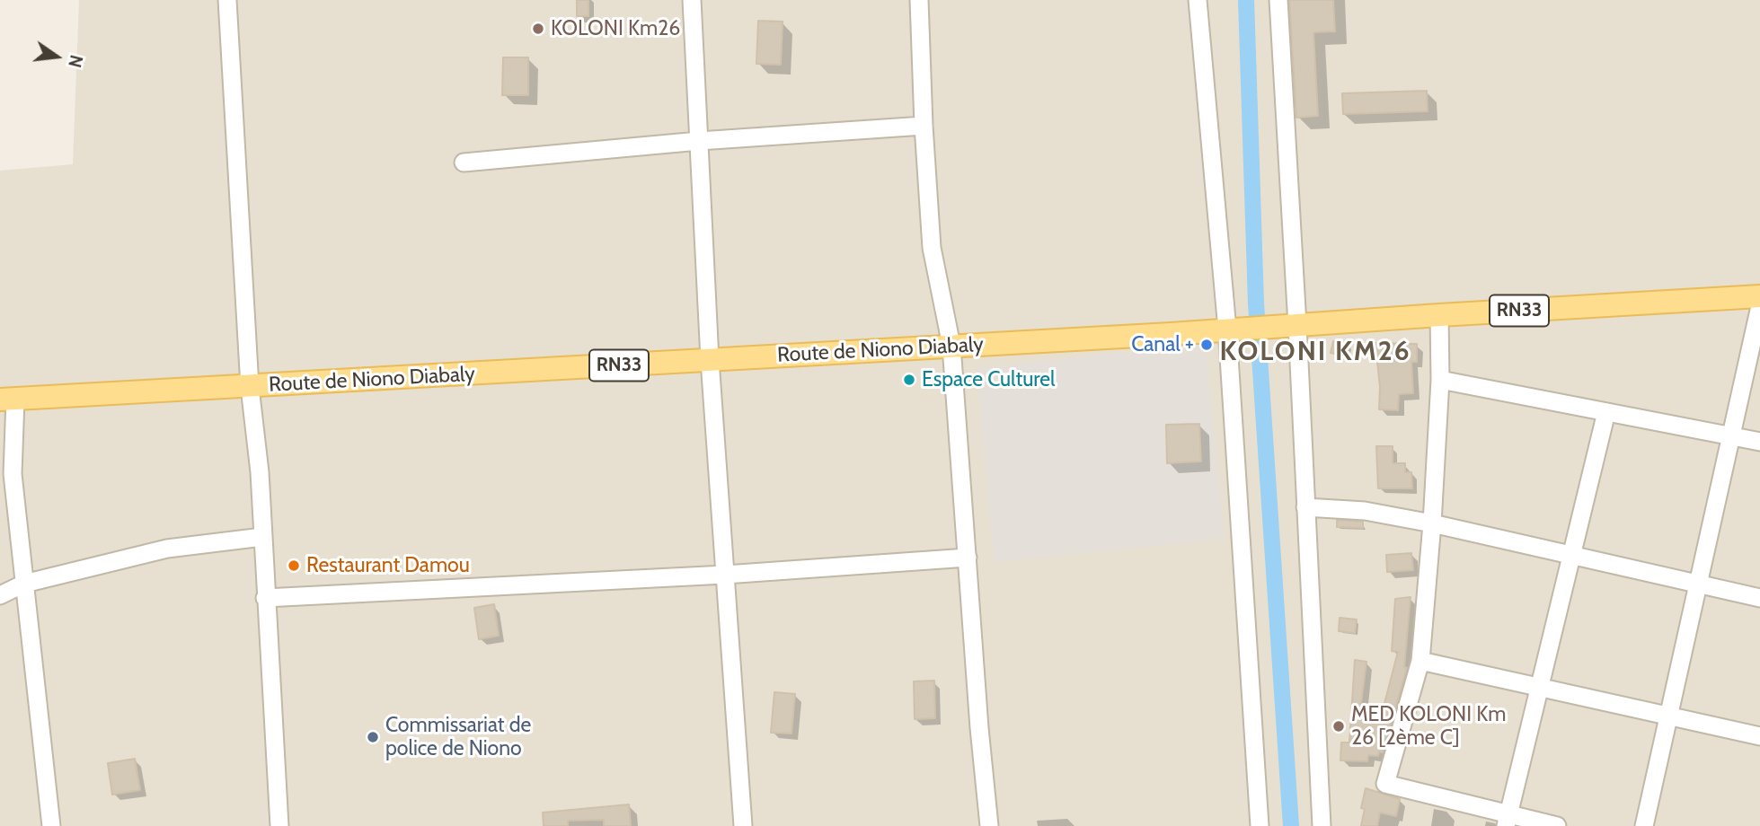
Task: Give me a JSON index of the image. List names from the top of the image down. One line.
{"streets":{"main road":["RN33","Route de Niono Diabaly"]},"districts":["KOLONI KM26"],"places":["KOLONI Km26","Canal +","Espace Culturel","Restaurant Damou","MED KOLONI Km 26 [2ème C]","Commissariat de police de Niono"],"north":"right"}
